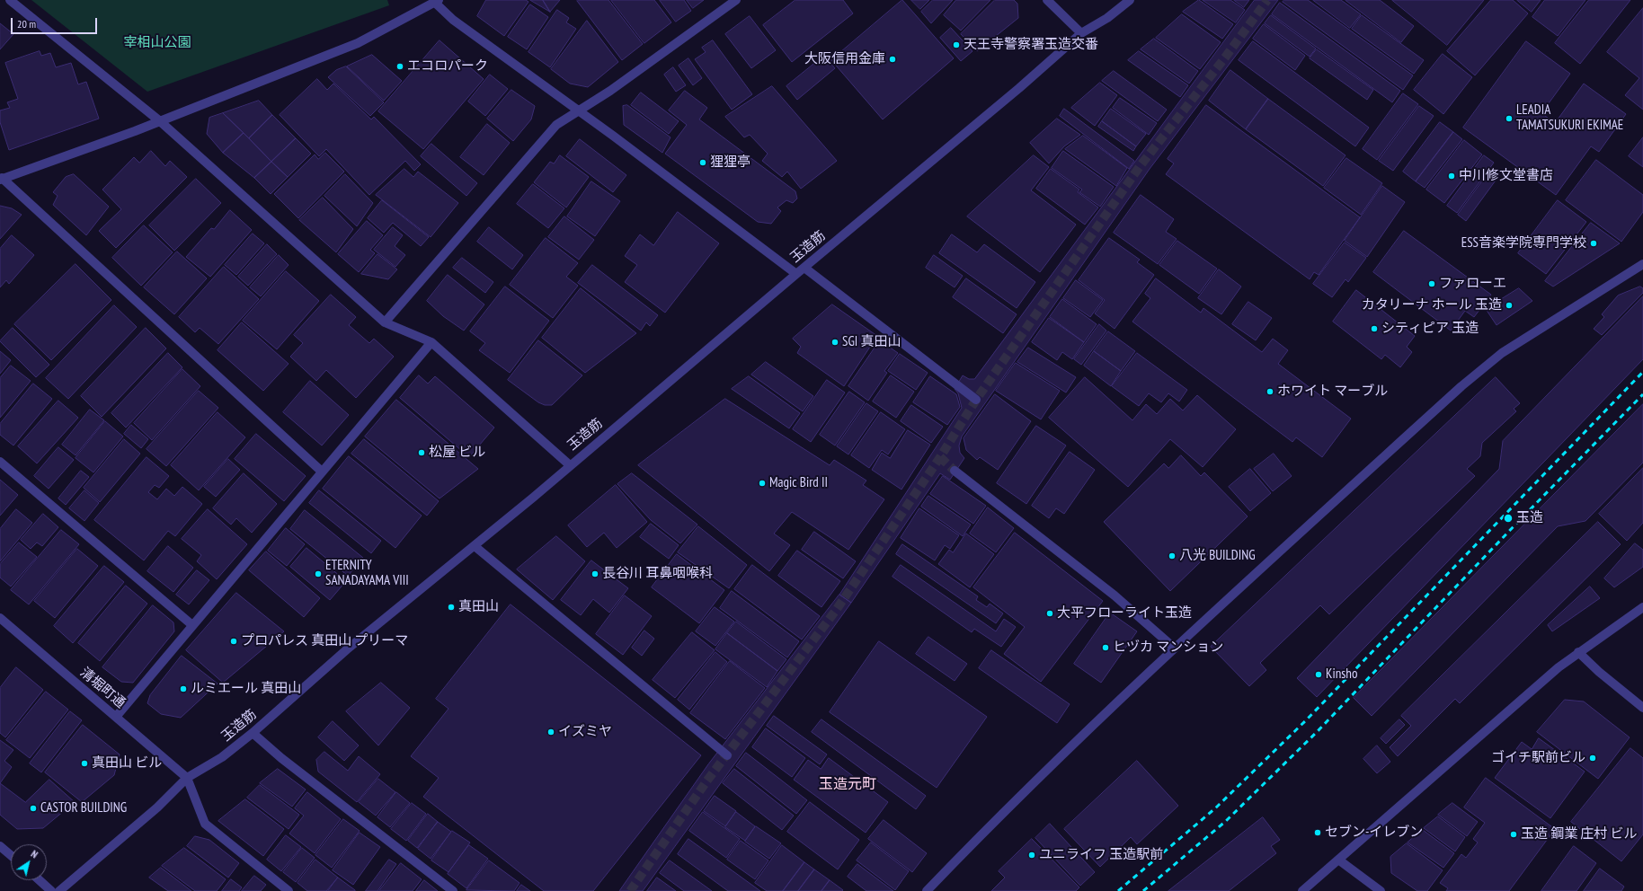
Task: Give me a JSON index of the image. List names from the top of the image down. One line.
{"streets":{"street":["玉造筋","清堀町通"]},"crossings":[["玉造筋","清堀町通"]],"districts":["玉造元町"],"parks":["宰相山公園"],"places":["天王寺警察署玉造交番","大阪信用金庫","エコロパーク","LEADIA TAMATSUKURI EKIMAE","狸狸亭","中川修文堂書店","ESS音楽学院専門学校","ファローエ","カタリーナ ホール 玉造","シティピア 玉造","SGI 真田山","ホワイト マーブル","松屋 ビル","Magic Bird II","玉造","八光 BUILDING","ETERNITY SANADAYAMA VIII","長谷川 耳鼻咽喉科","真田山","大平フローライト玉造","プロパレス 真田山 プリーマ","ヒヅカ マンション","Kinsho","ルミエール 真田山","イズミヤ","ゴイチ駅前ビル","真田山 ビル","CASTOR BUILDING","セブン-イレブン","玉造 鋼業 庄村 ビル","ユニライフ 玉造駅前"],"scale_bar":"20 m","north":"top right"}
